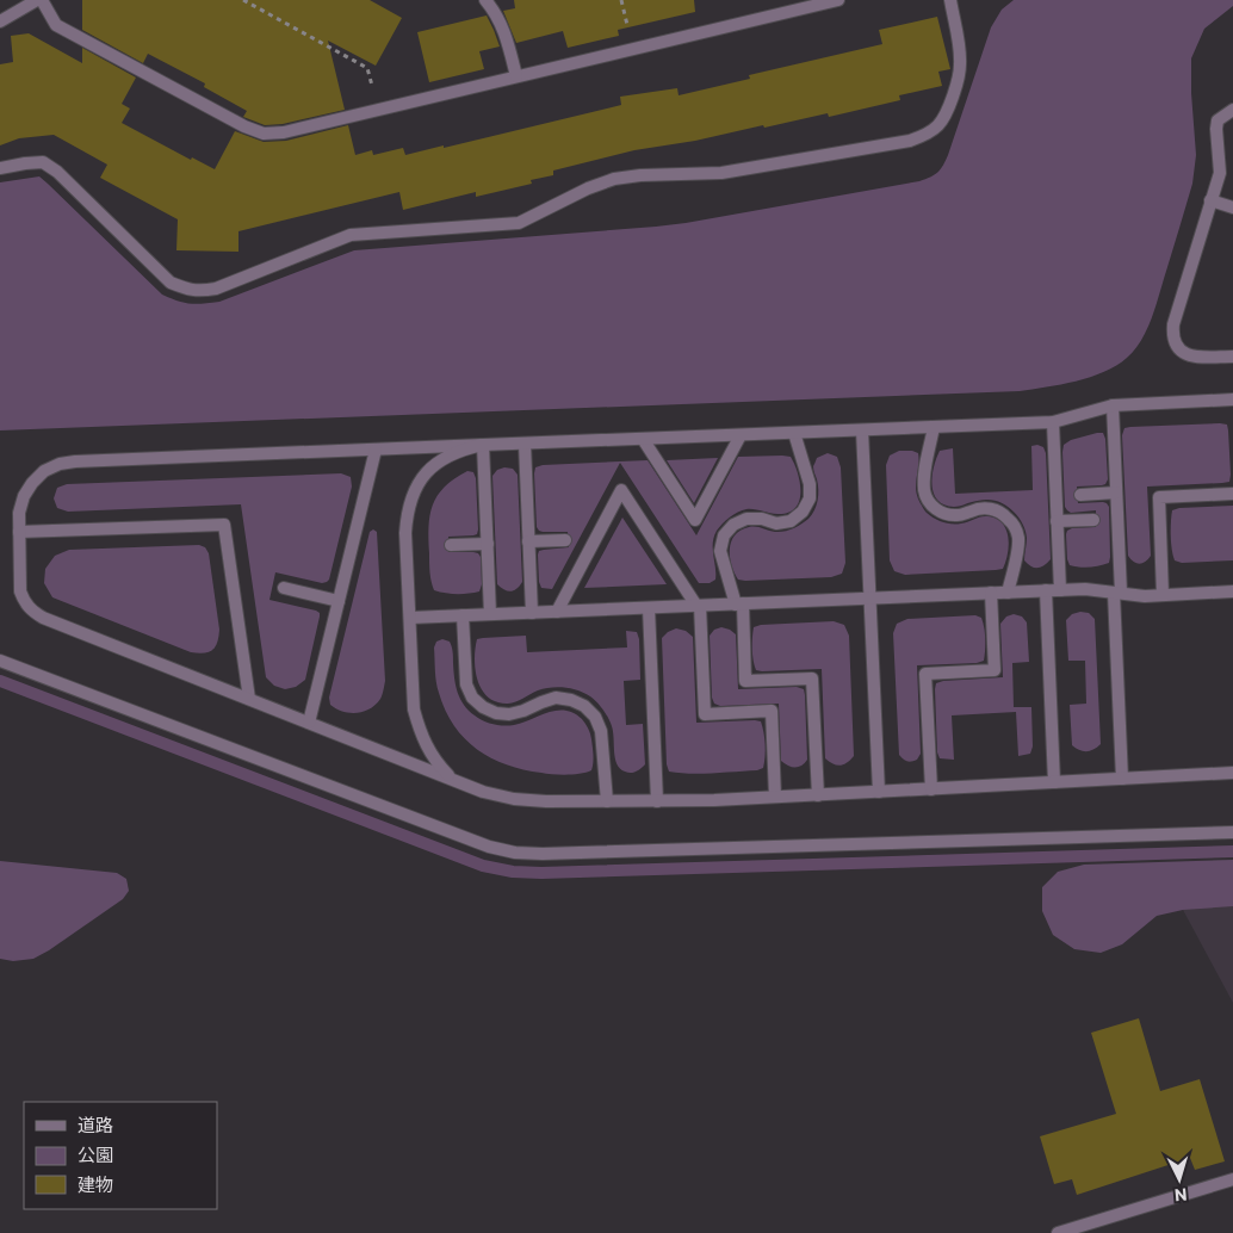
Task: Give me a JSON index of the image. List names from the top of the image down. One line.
{"legend":["道路","公園","建物"],"north":"bottom"}
